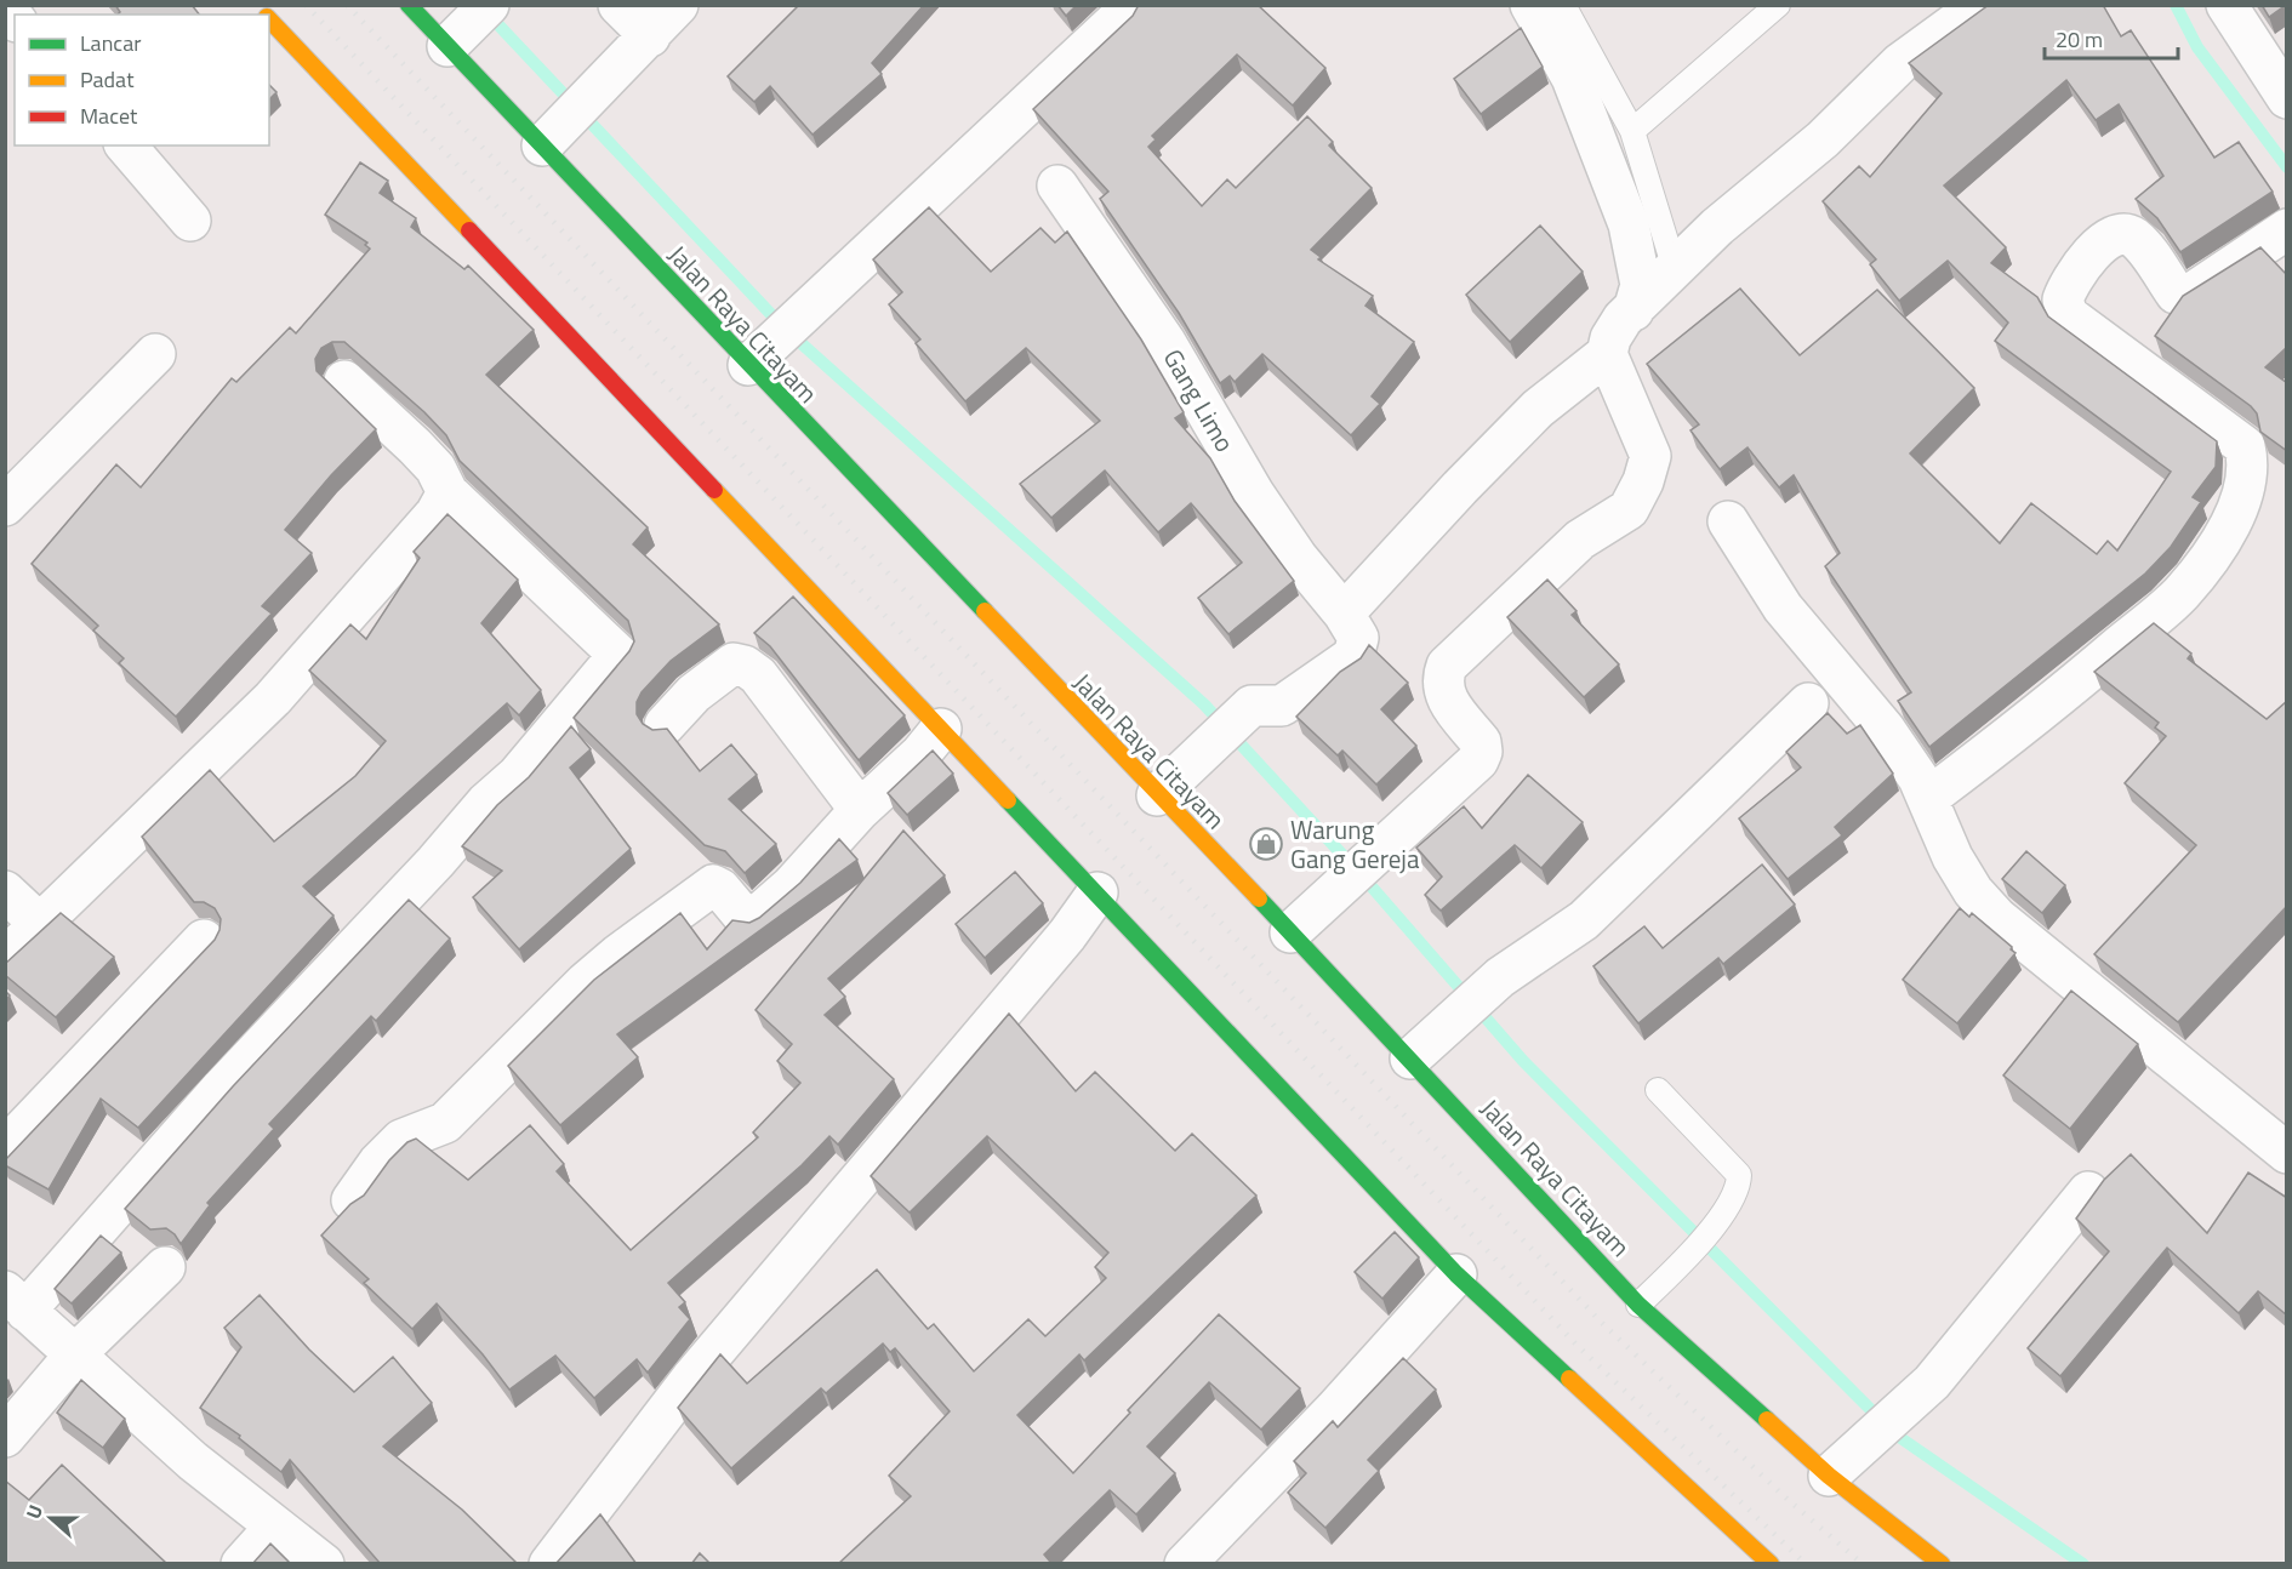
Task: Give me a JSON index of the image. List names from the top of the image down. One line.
{"streets":{"main road":["Jalan Raya Citayam"],"street":["Gang Limo"]},"crossings":[["Jalan Raya Citayam","Gang Limo"]],"places":{"shop":["Warung Gang Gereja"]},"legend":["Lancar","Padat","Macet"],"scale_bar":"20 m","north":"left"}
